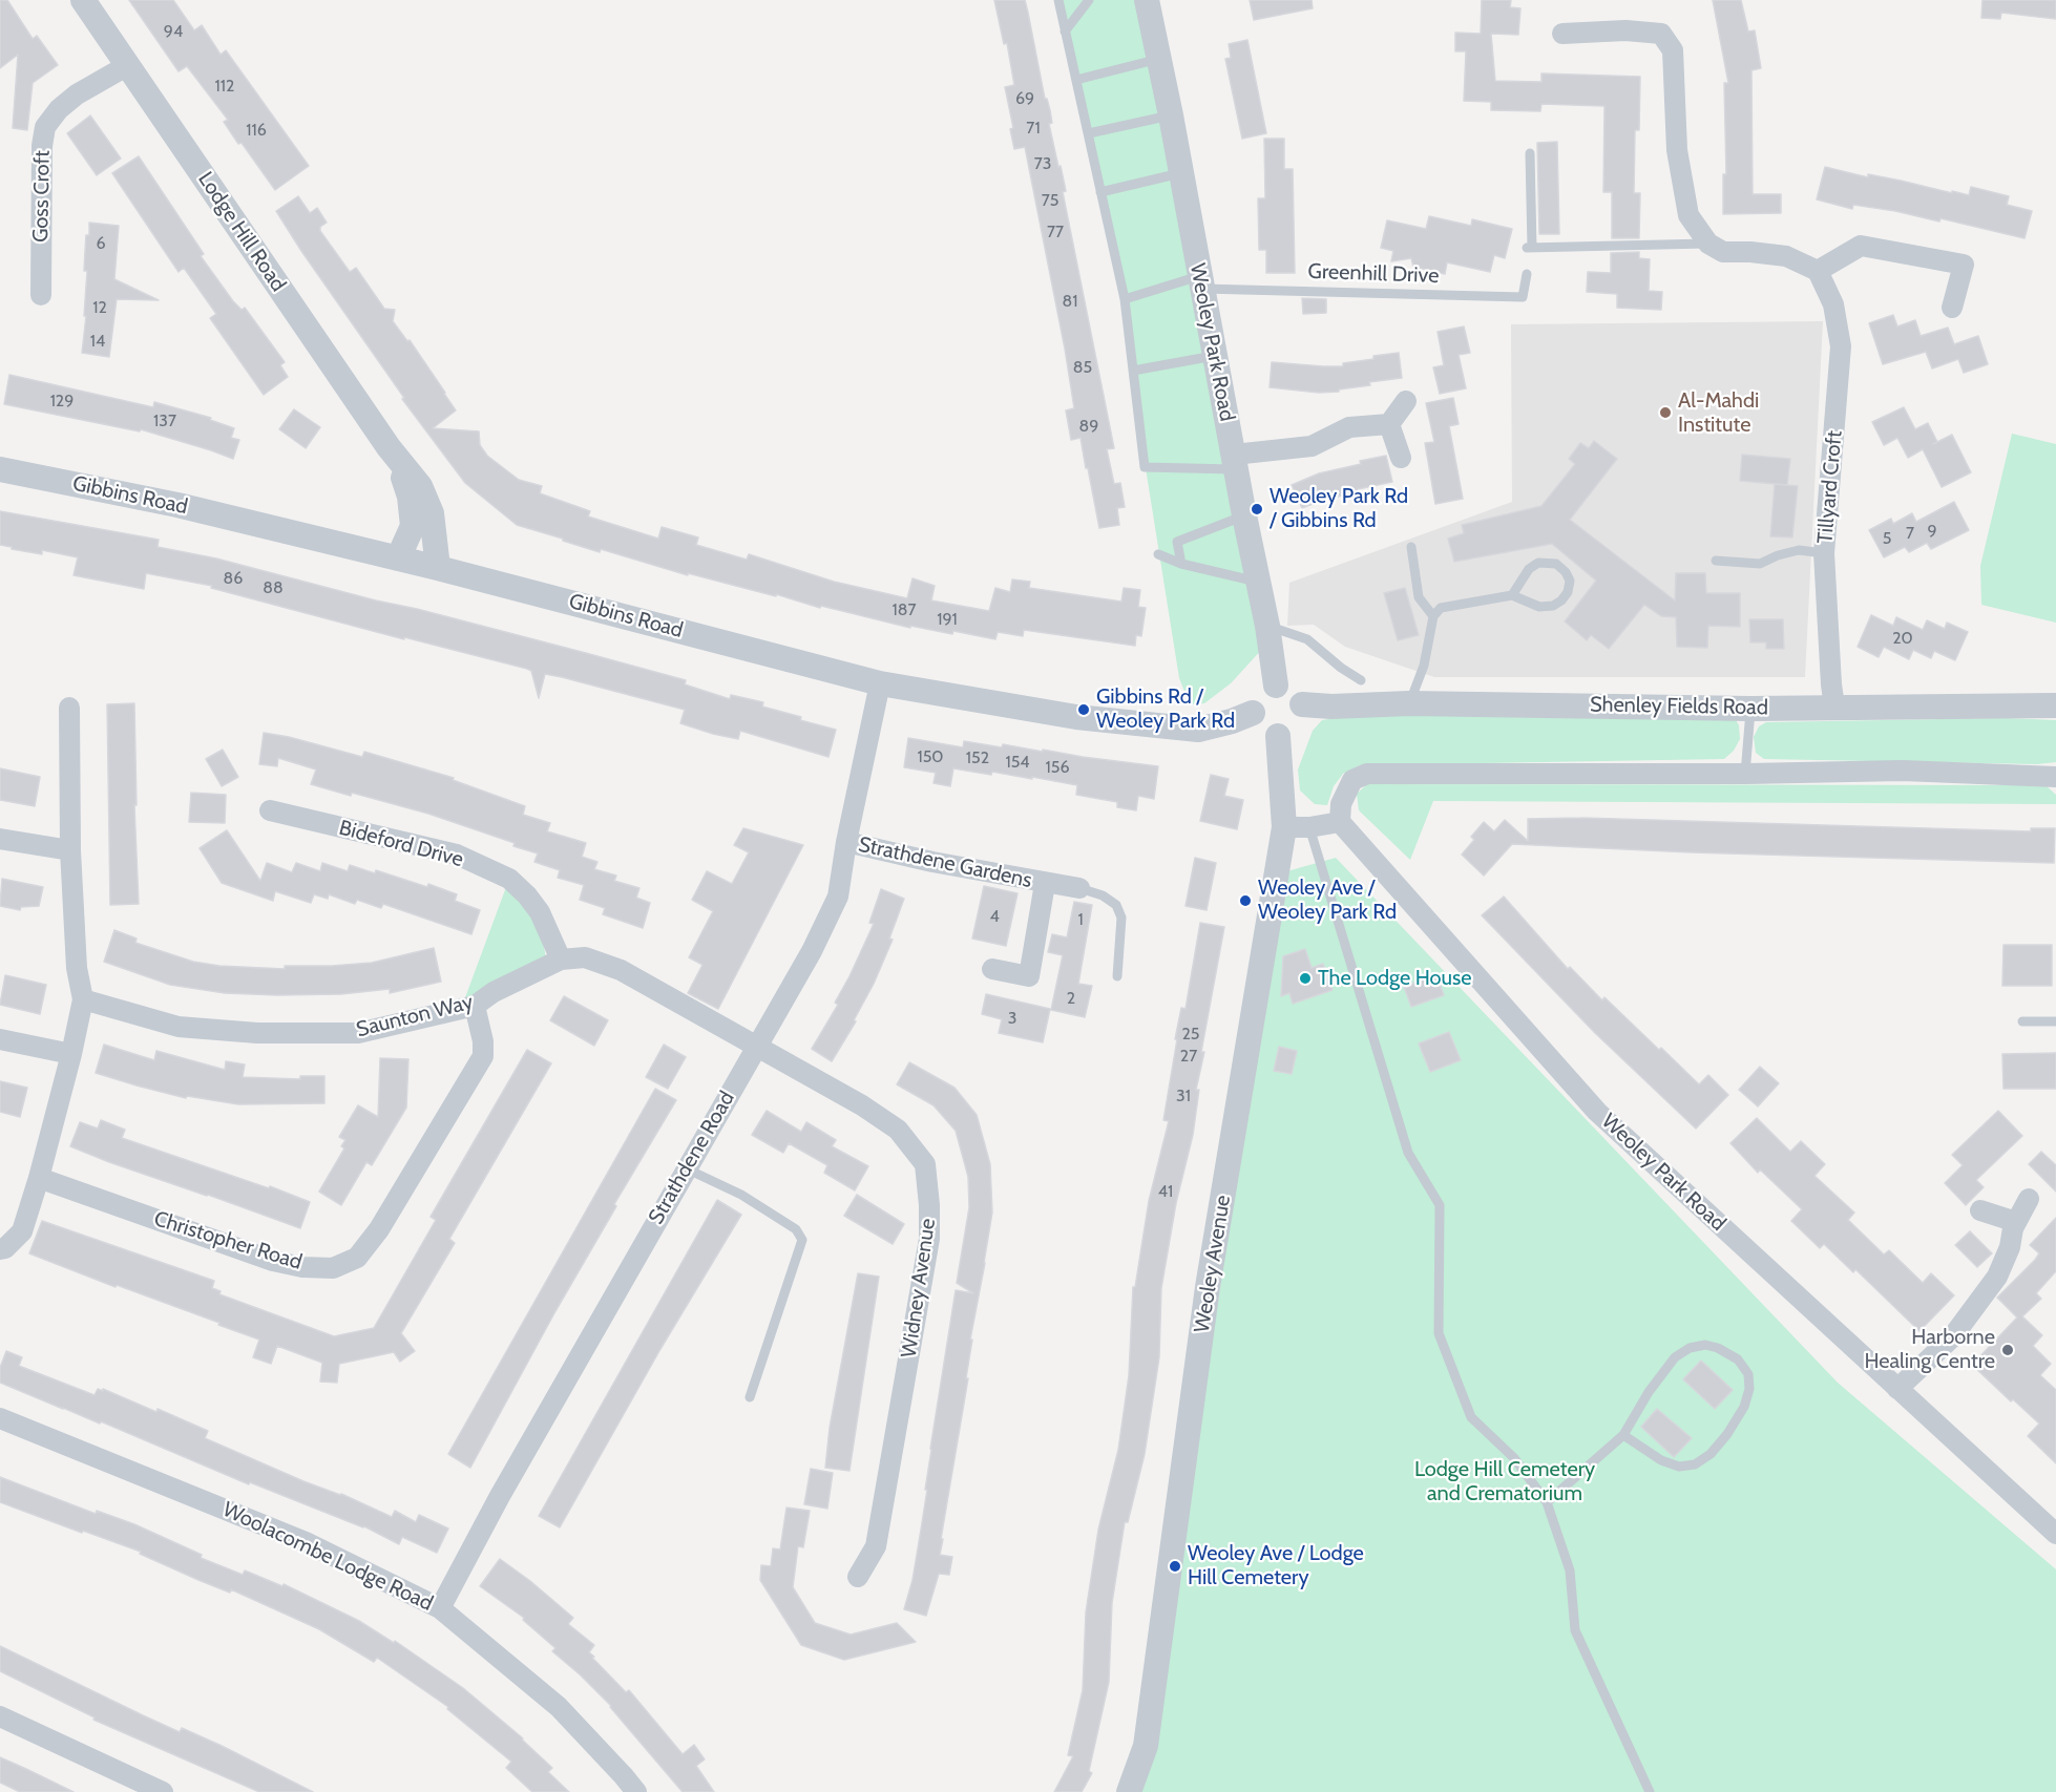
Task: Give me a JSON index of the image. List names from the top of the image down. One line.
{"streets":{"street":["Goss Croft","Lodge Hill Road","Weoley Park Road","Tillyard Croft","Gibbins Road","Shenley Fields Road","Bideford Drive","Strathdene Gardens","Saunton Way","Strathdene Road","Christopher Road","Weoley Avenue","Widney Avenue","Woolacombe Lodge Road"],"lane":["Greenhill Drive"]},"crossings":[["Goss Croft","Lodge Hill Road"],["Lodge Hill Road","Gibbins Road"],["Greenhill Drive","Weoley Park Road"],["Weoley Park Road","Gibbins Road"],["Weoley Park Road","Shenley Fields Road"],["Weoley Park Road","Weoley Avenue"],["Tillyard Croft","Shenley Fields Road"],["Gibbins Road","Shenley Fields Road"],["Gibbins Road","Strathdene Road"],["Gibbins Road","Weoley Avenue"],["Shenley Fields Road","Weoley Avenue"],["Bideford Drive","Saunton Way"],["Strathdene Gardens","Strathdene Road"],["Saunton Way","Strathdene Road"],["Saunton Way","Christopher Road"],["Saunton Way","Widney Avenue"],["Strathdene Road","Widney Avenue"],["Strathdene Road","Woolacombe Lodge Road"]],"parks":["Lodge Hill Cemetery and Crematorium"],"places":["Al-Mahdi Institute","Weoley Park Rd / Gibbins Rd","Gibbins Rd / Weoley Park Rd","Weoley Ave / Weoley Park Rd","The Lodge House","Harborne Healing Centre","Weoley Ave / Lodge Hill Cemetery"],"house_numbers":["94","112","69","71","116","73","75","77","6","81","12","14","85","129","137","89","9","7","5","86","88","187","191","20","150","152","154","156","4","1","2","3","25","27","31","41"]}
